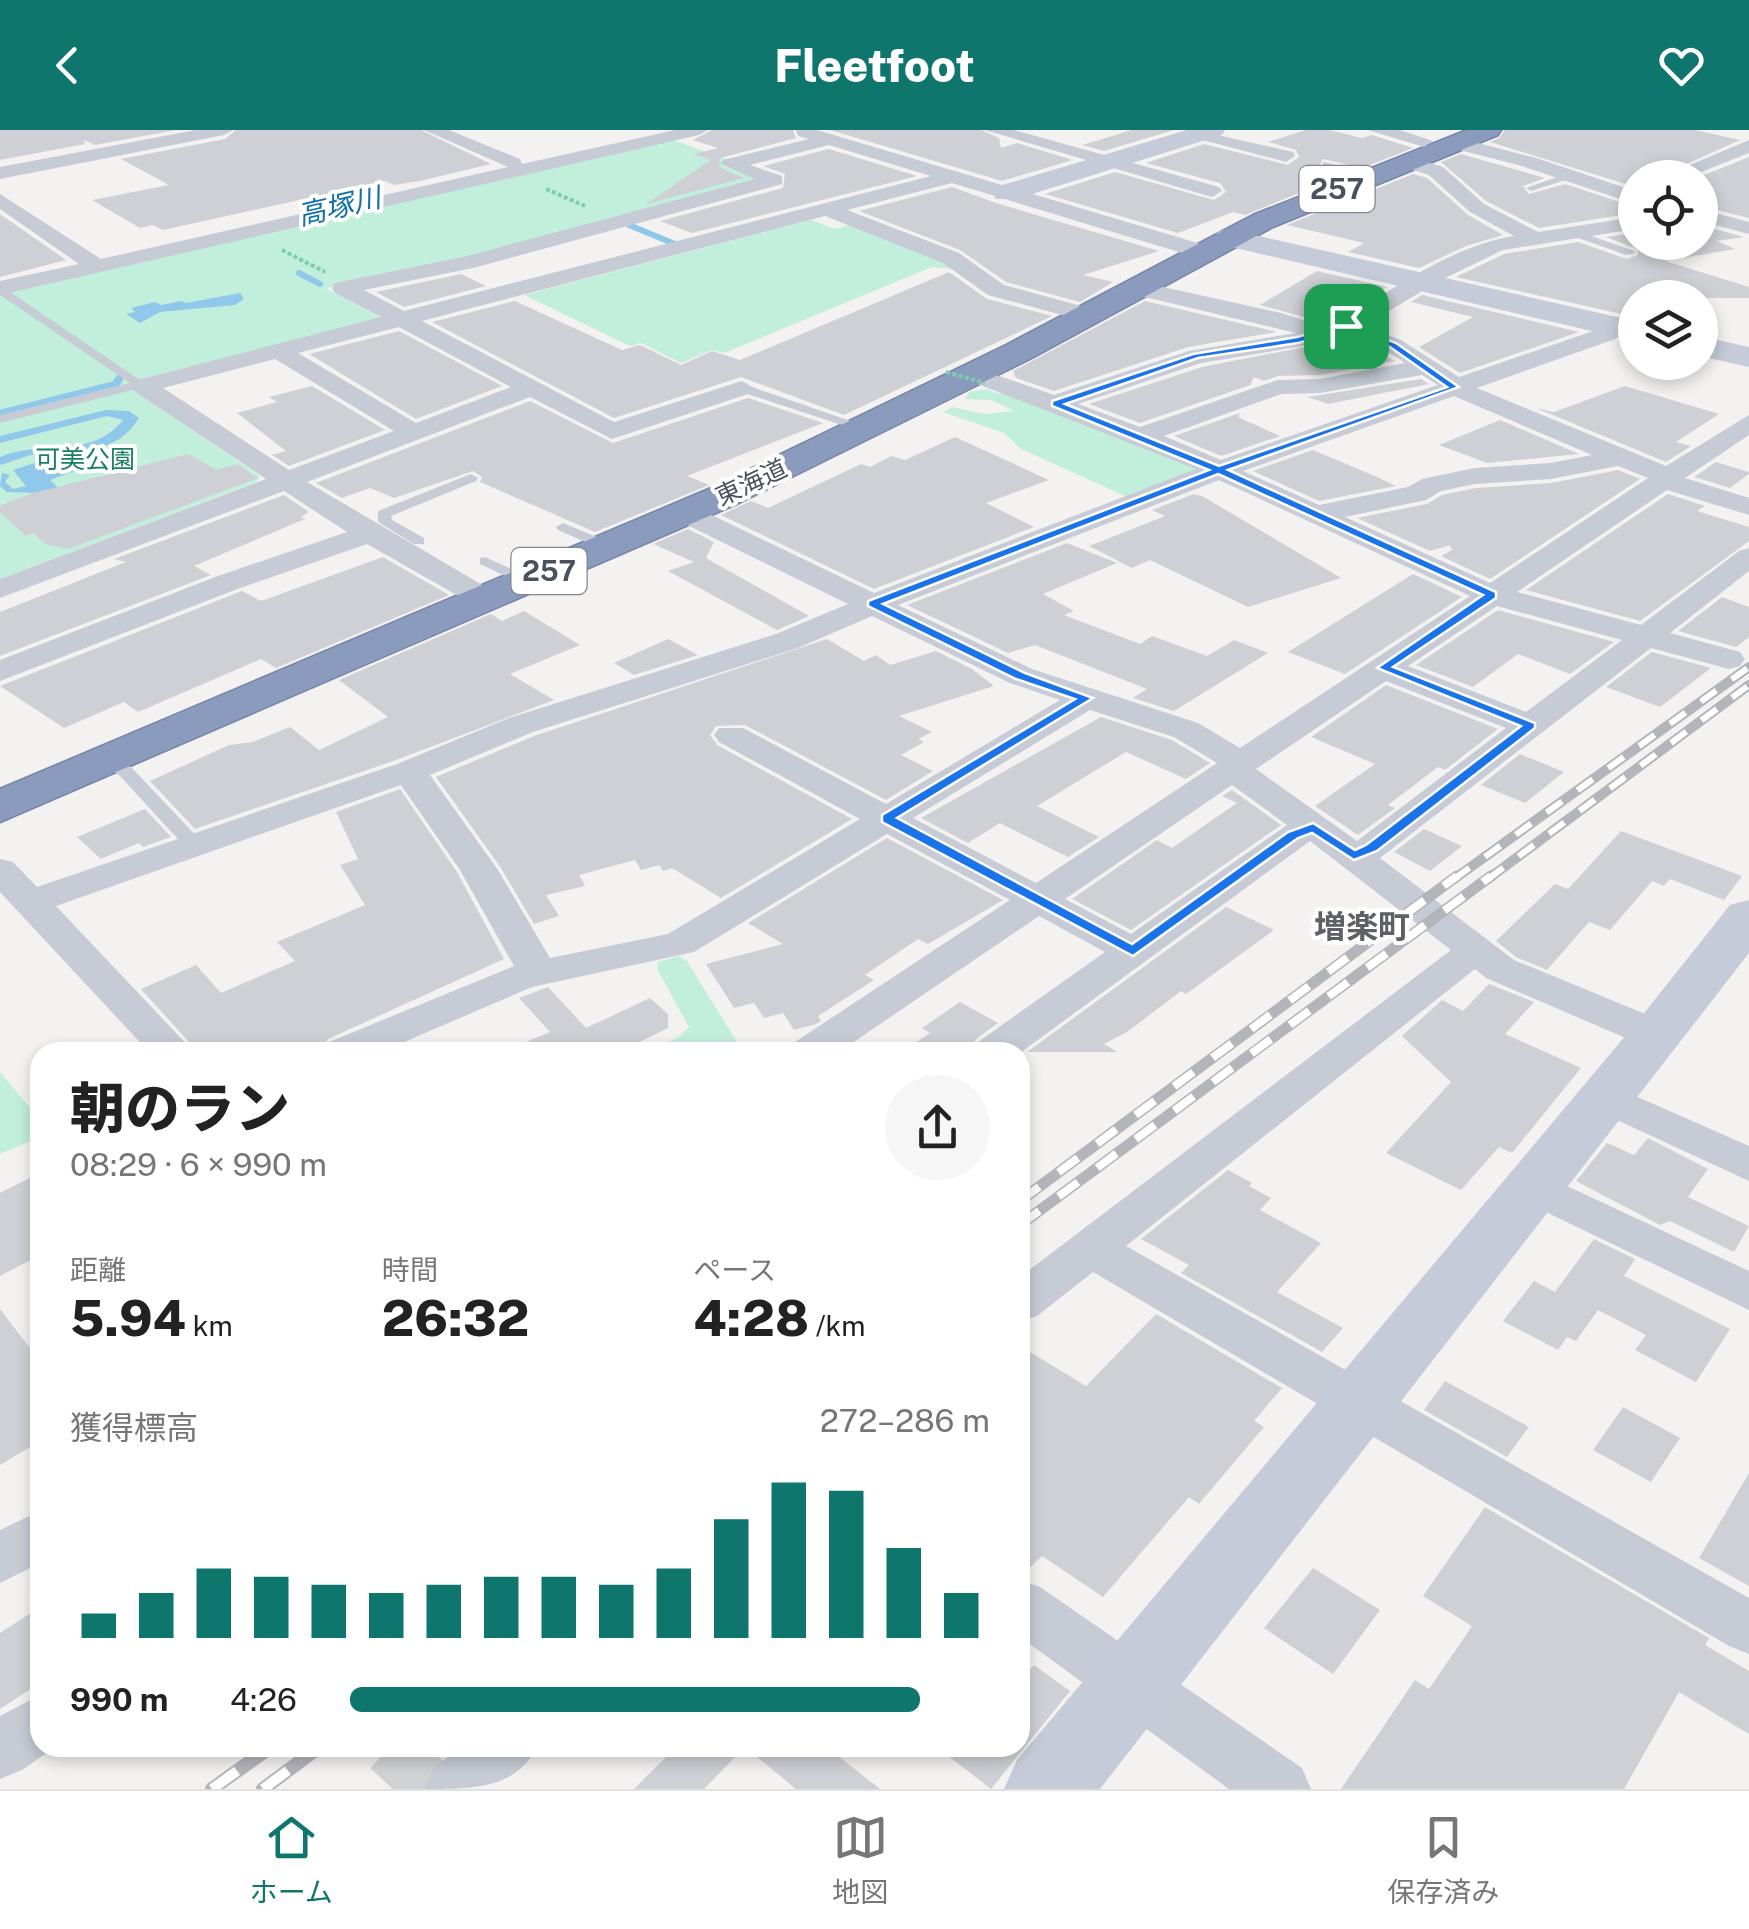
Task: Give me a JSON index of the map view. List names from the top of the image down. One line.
{"streets":{"highway":["257","東海道"]},"districts":["増楽町"],"water":["高塚川"],"parks":["可美公園"],"page":{"header":"Fleetfoot","heading":["朝のラン","08:29 · 6 × 990 m"],"stats":[["距離","5.94 km"],["時間","26:32"],["ペース","4:28 /km"]],"chart":["獲得標高","272–286 m"],"list":[{"name":"990 m","note":"4:26"}],"tabs":["ホーム","地図","保存済み"]}}
